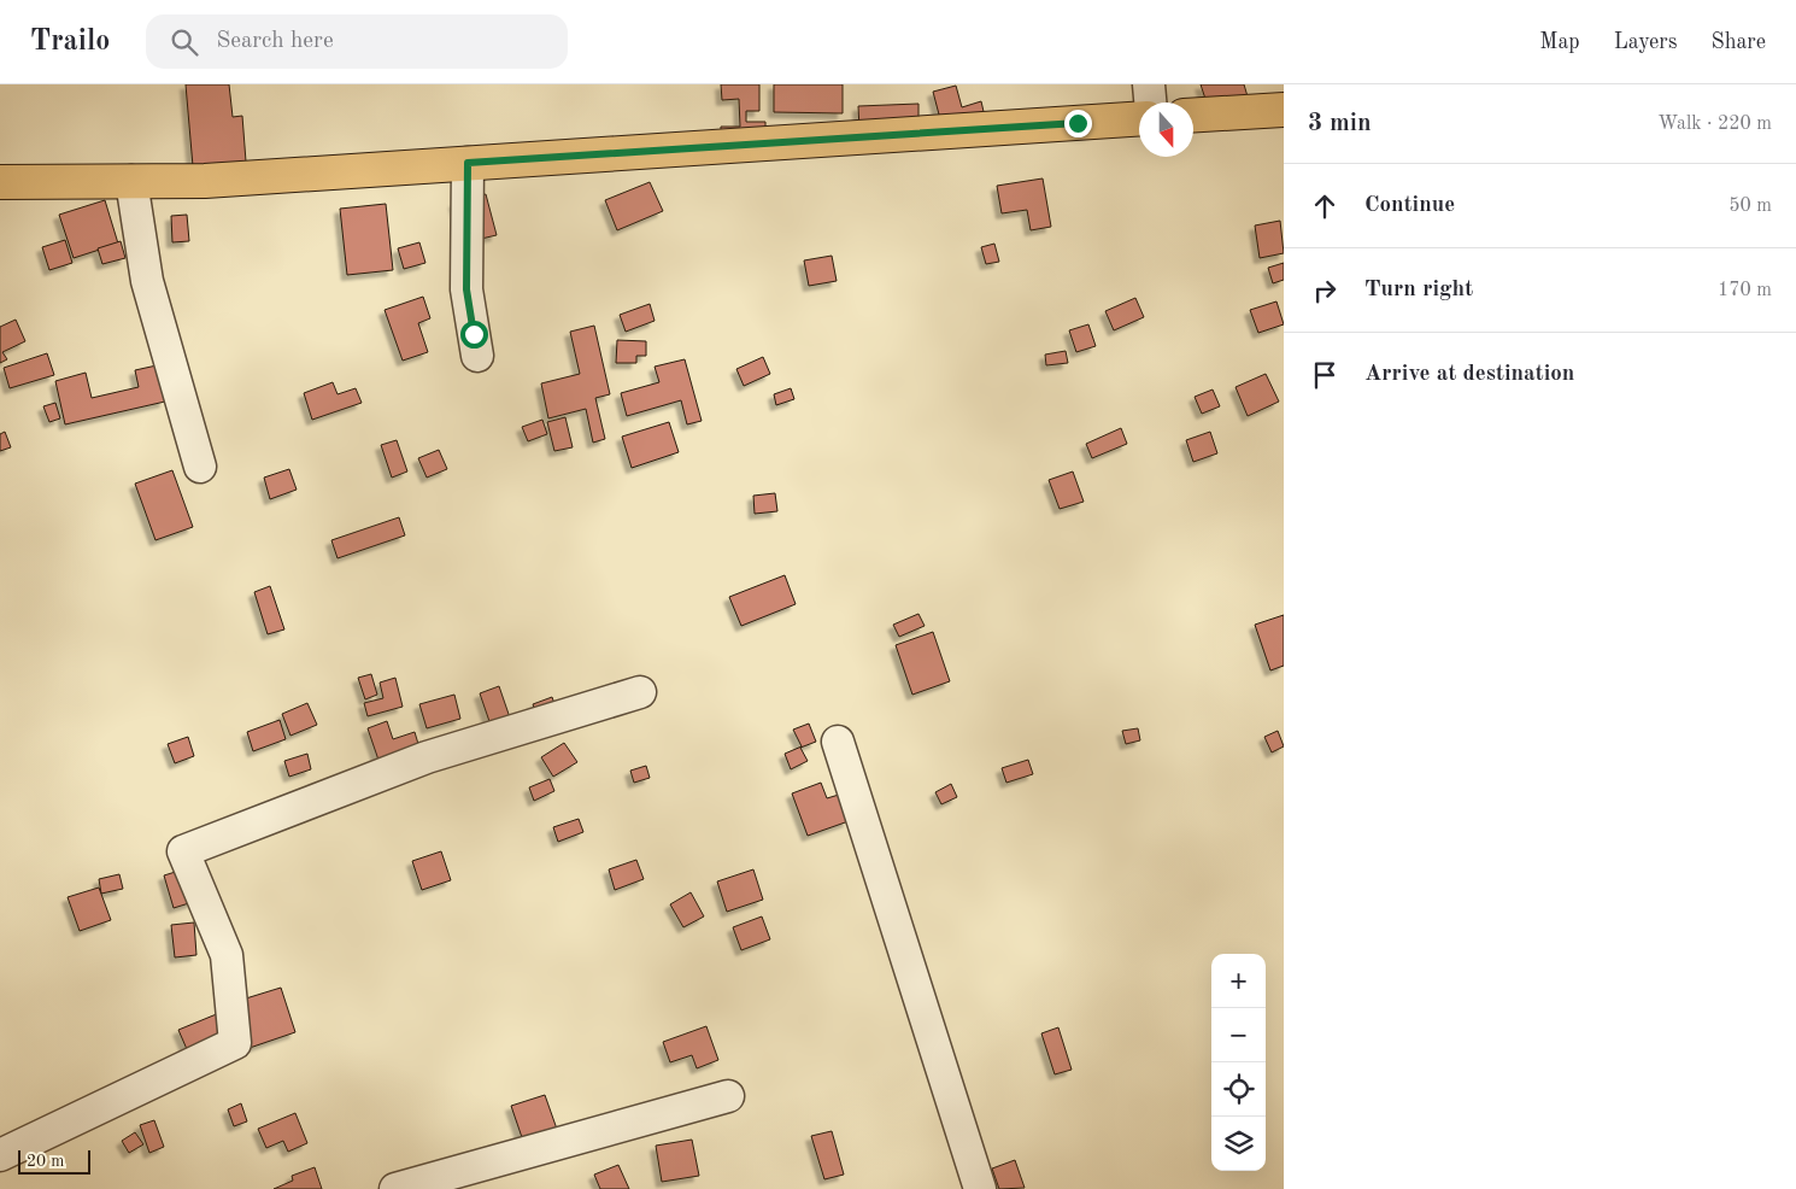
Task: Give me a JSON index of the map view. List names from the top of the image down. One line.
{"scale_bar":"20 m","north":"bottom","page":{"header":"Trailo","search":"Search here","nav":["Map","Layers","Share"],"heading":["3 min","Walk · 220 m"],"list":[["Continue","50 m"],["Turn right","170 m"],"Arrive at destination"],"map_buttons":["+","−"],"scale":"20 m"}}
